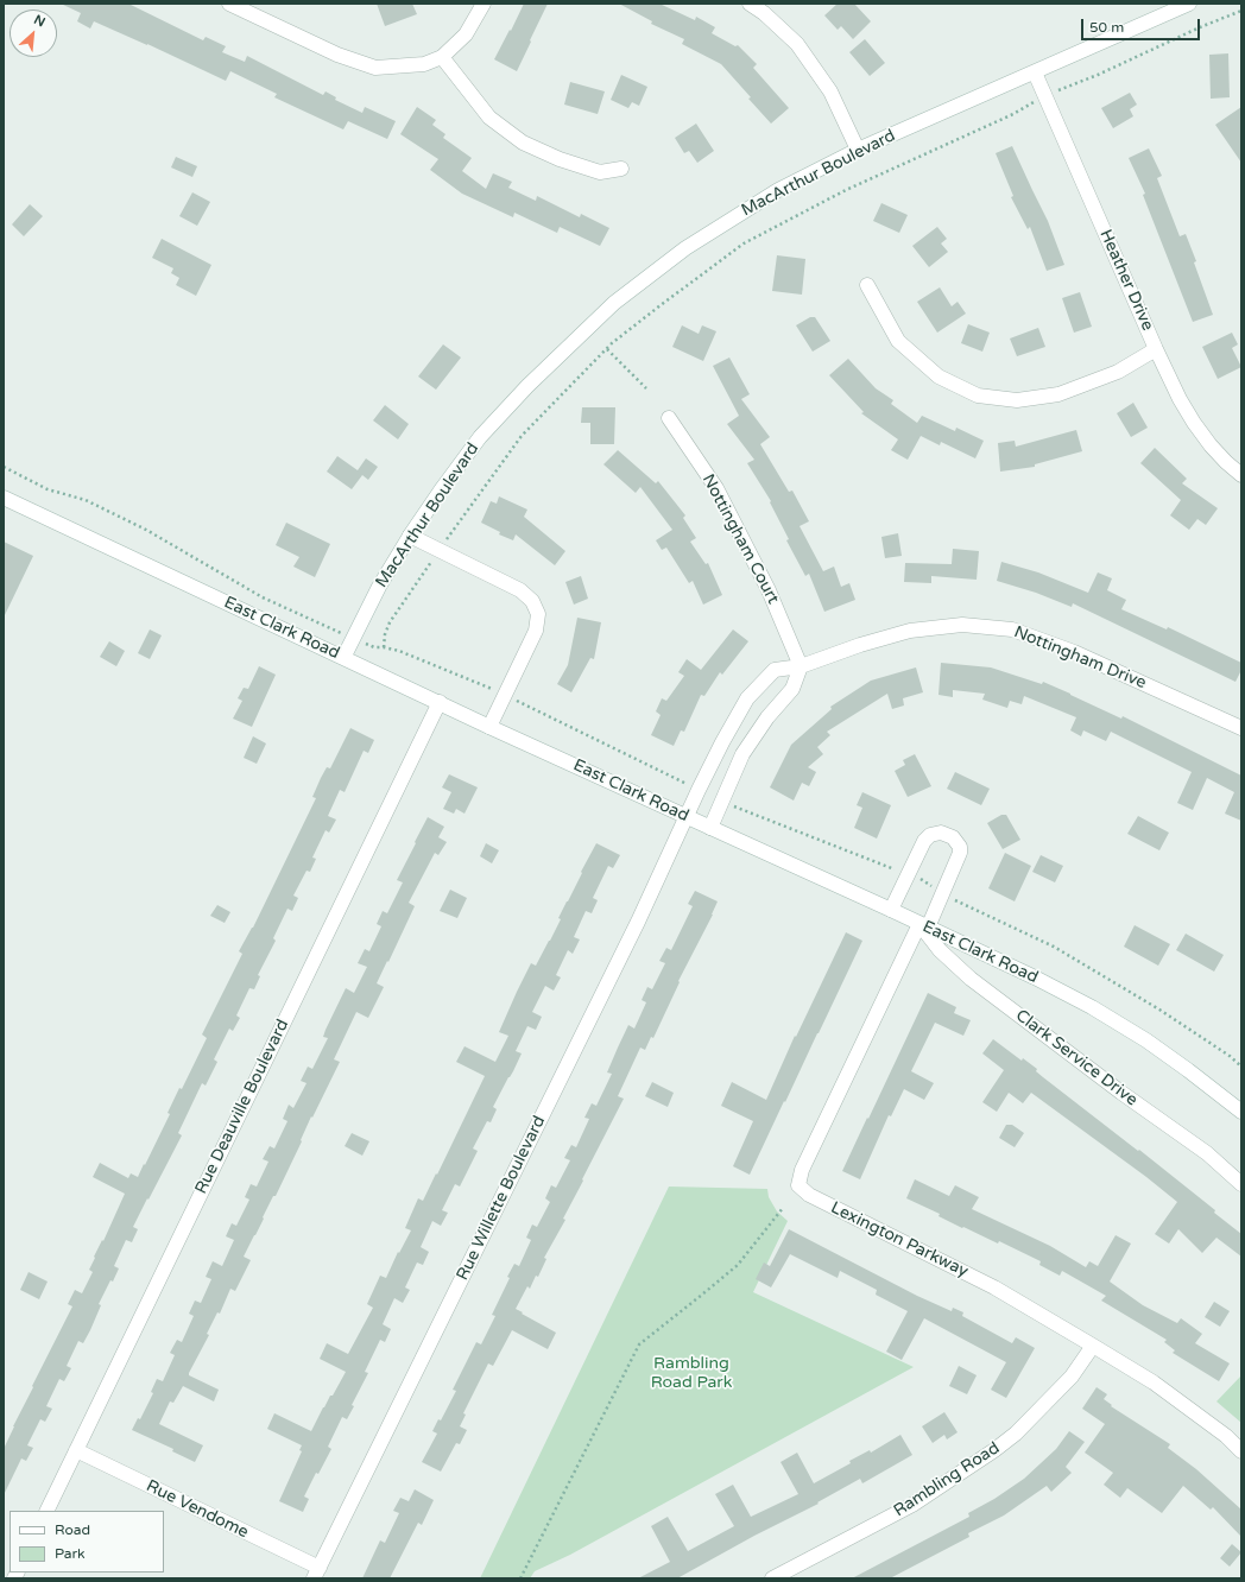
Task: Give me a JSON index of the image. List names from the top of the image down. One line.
{"streets":{"street":["MacArthur Boulevard","Heather Drive","Nottingham Court","East Clark Road","Nottingham Drive","Clark Service Drive","Rue Deauville Boulevard","Rue Willette Boulevard","Lexington Parkway","Rambling Road","Rue Vendome"]},"crossings":[["MacArthur Boulevard","Heather Drive"],["MacArthur Boulevard","East Clark Road"],["Nottingham Court","Nottingham Drive"],["East Clark Road","Nottingham Drive"],["East Clark Road","Clark Service Drive"],["East Clark Road","Rue Deauville Boulevard"],["East Clark Road","Rue Willette Boulevard"],["East Clark Road","Lexington Parkway"],["Nottingham Drive","Rue Willette Boulevard"],["Clark Service Drive","Lexington Parkway"],["Rue Deauville Boulevard","Rue Vendome"],["Rue Willette Boulevard","Rue Vendome"],["Lexington Parkway","Rambling Road"]],"parks":["Rambling Road Park"],"legend":["Road","Park"],"scale_bar":"50 m","north":"top right"}
